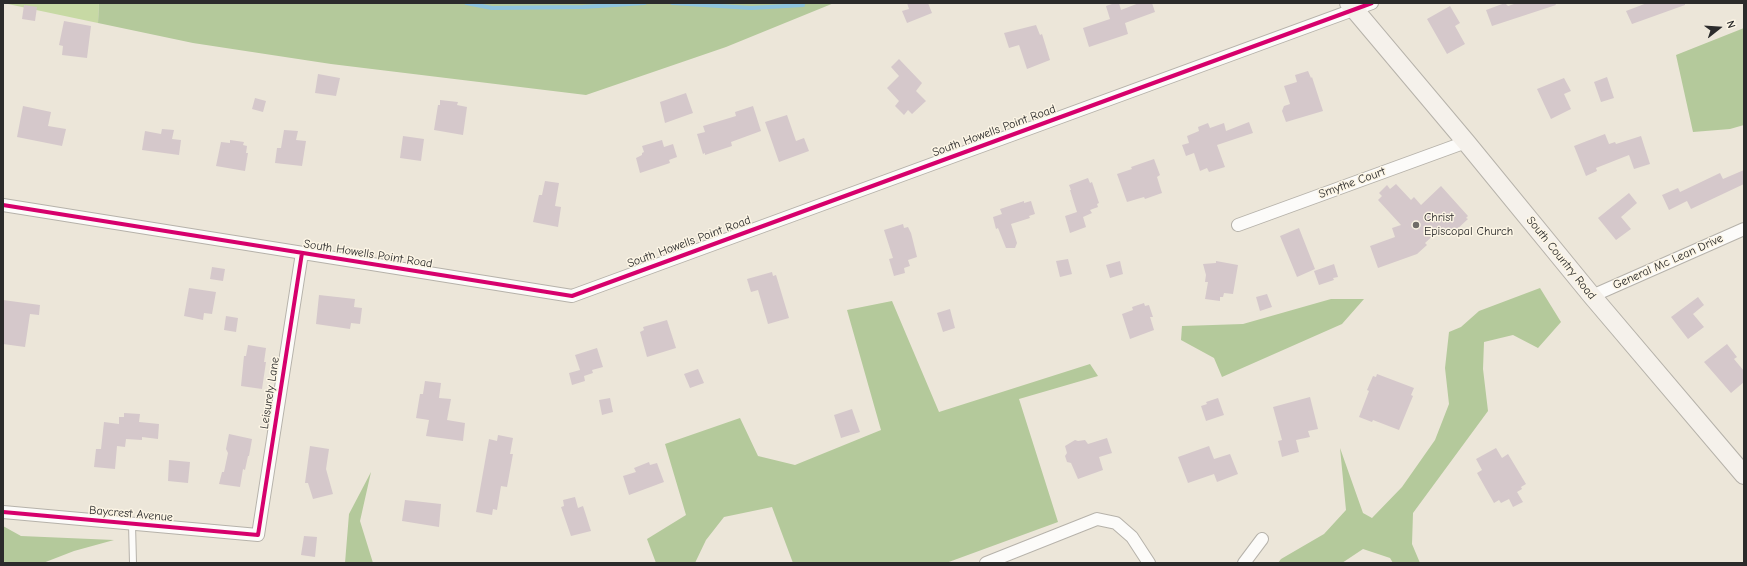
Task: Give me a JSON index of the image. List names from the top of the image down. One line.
{"streets":{"main road":["South Country Road"],"street":["South Howells Point Road","Smythe Court","General Mc Lean Drive","Leisurely Lane","Baycrest Avenue"]},"crossings":[["South Howells Point Road","South Country Road"],["South Howells Point Road","Leisurely Lane"],["Smythe Court","South Country Road"],["South Country Road","General Mc Lean Drive"],["Leisurely Lane","Baycrest Avenue"]],"places":["Christ Episcopal Church"],"north":"right"}
